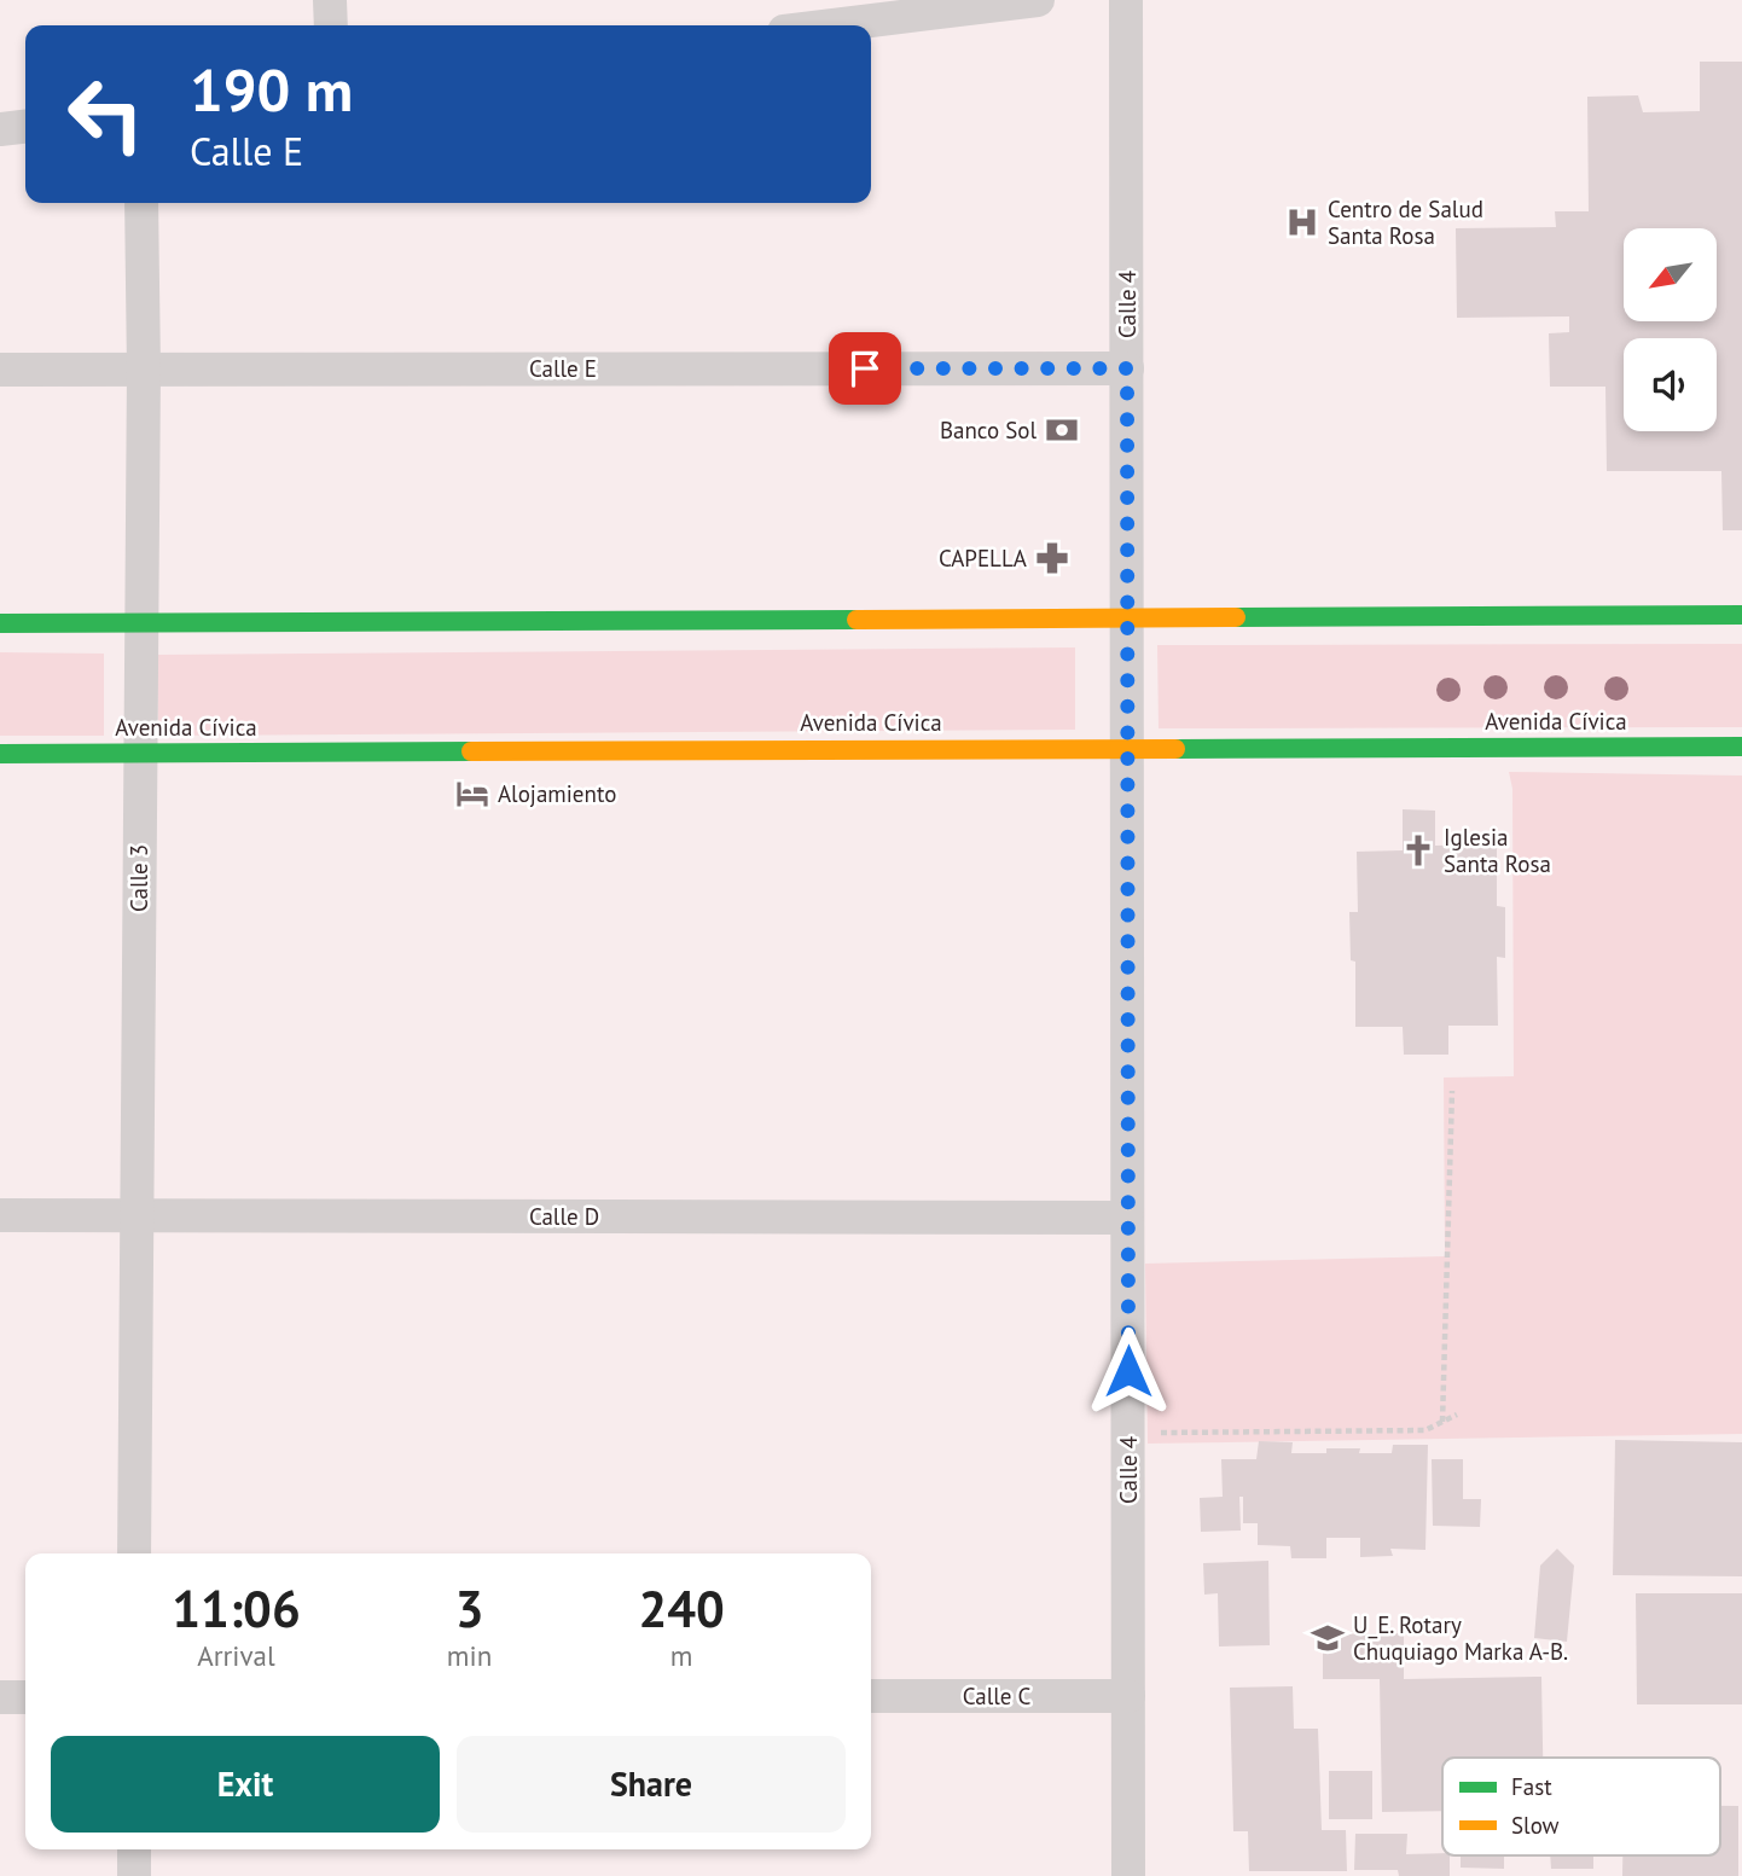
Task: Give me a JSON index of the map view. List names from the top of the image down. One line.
{"streets":{"main road":["Avenida Cívica"],"street":["Calle 4","Calle E","Calle 3","Calle D","Calle C"]},"crossings":[["Calle 4","Calle E"],["Calle 4","Avenida Cívica"],["Calle 4","Calle D"],["Calle 4","Calle C"],["Calle E","Calle 3"],["Avenida Cívica","Calle 3"],["Calle 3","Calle D"]],"places":{"hospital":["Centro de Salud Santa Rosa"],"bank":["Banco Sol"],"pharmacy":["CAPELLA"],"hotel":["Alojamiento"],"church":["Iglesia Santa Rosa"],"school or university":["U_E. Rotary Chuquiago Marka A-B."]},"legend":["Fast","Slow"],"north":"bottom left","page":{"turn":["190 m","Calle E"],"eta":["11:06","Arrival","3","min","240","m"],"buttons":["Exit","Share"]}}
